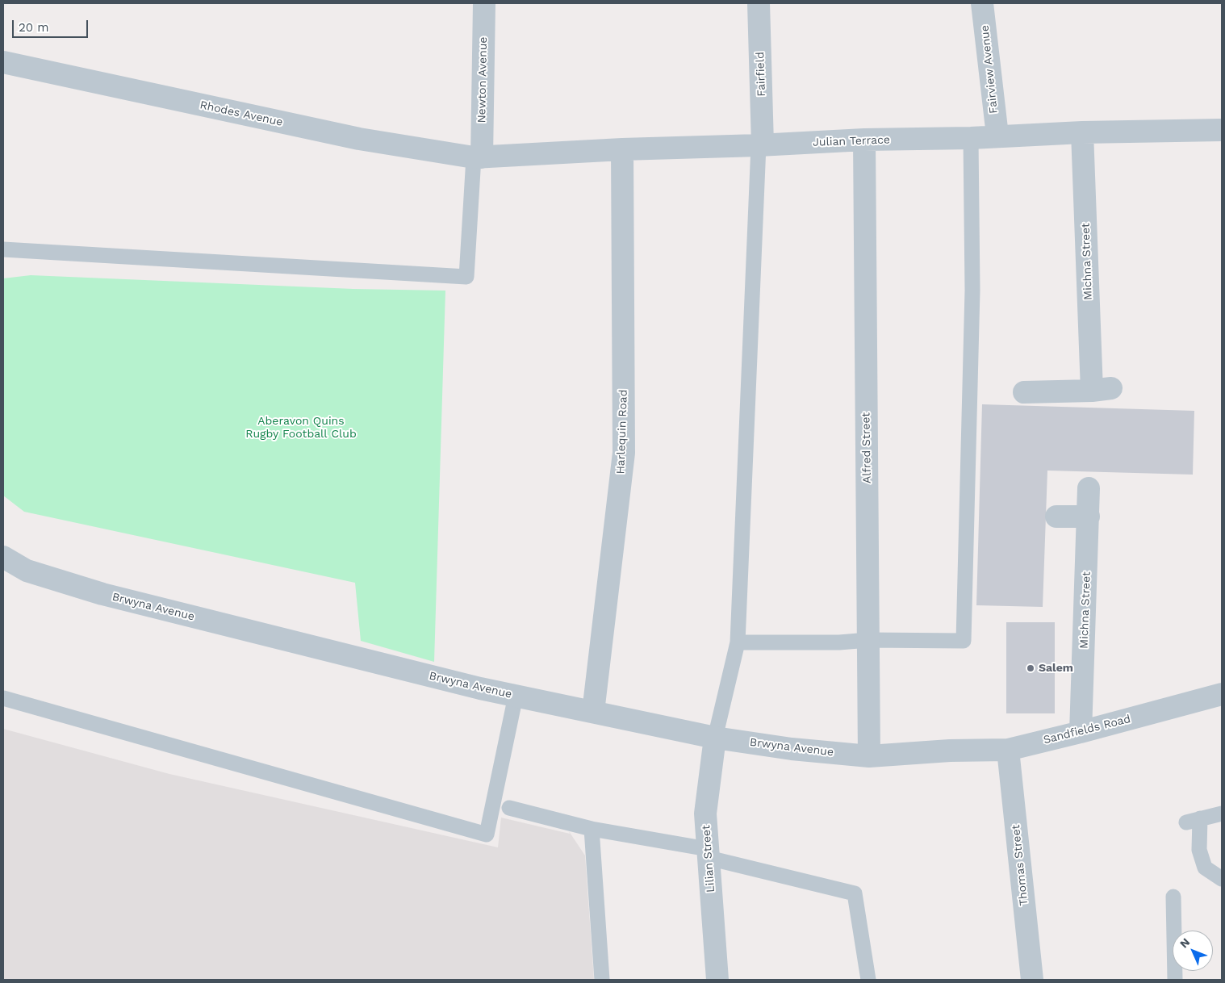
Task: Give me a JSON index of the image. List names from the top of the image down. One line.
{"streets":{"street":["Fairview Avenue","Fairfield","Newton Avenue","Rhodes Avenue","Julian Terrace","Michna Street","Harlequin Road","Alfred Street","Brwyna Avenue","Sandfields Road","Lilian Street","Thomas Street"]},"crossings":[["Fairview Avenue","Julian Terrace"],["Fairfield","Julian Terrace"],["Newton Avenue","Rhodes Avenue"],["Newton Avenue","Julian Terrace"],["Rhodes Avenue","Julian Terrace"],["Julian Terrace","Michna Street"],["Julian Terrace","Harlequin Road"],["Julian Terrace","Alfred Street"],["Michna Street","Sandfields Road"],["Harlequin Road","Brwyna Avenue"],["Alfred Street","Brwyna Avenue"],["Brwyna Avenue","Sandfields Road"],["Brwyna Avenue","Lilian Street"],["Sandfields Road","Thomas Street"]],"parks":["Aberavon Quins Rugby Football Club"],"places":["Salem"],"scale_bar":"20 m","north":"top left"}
